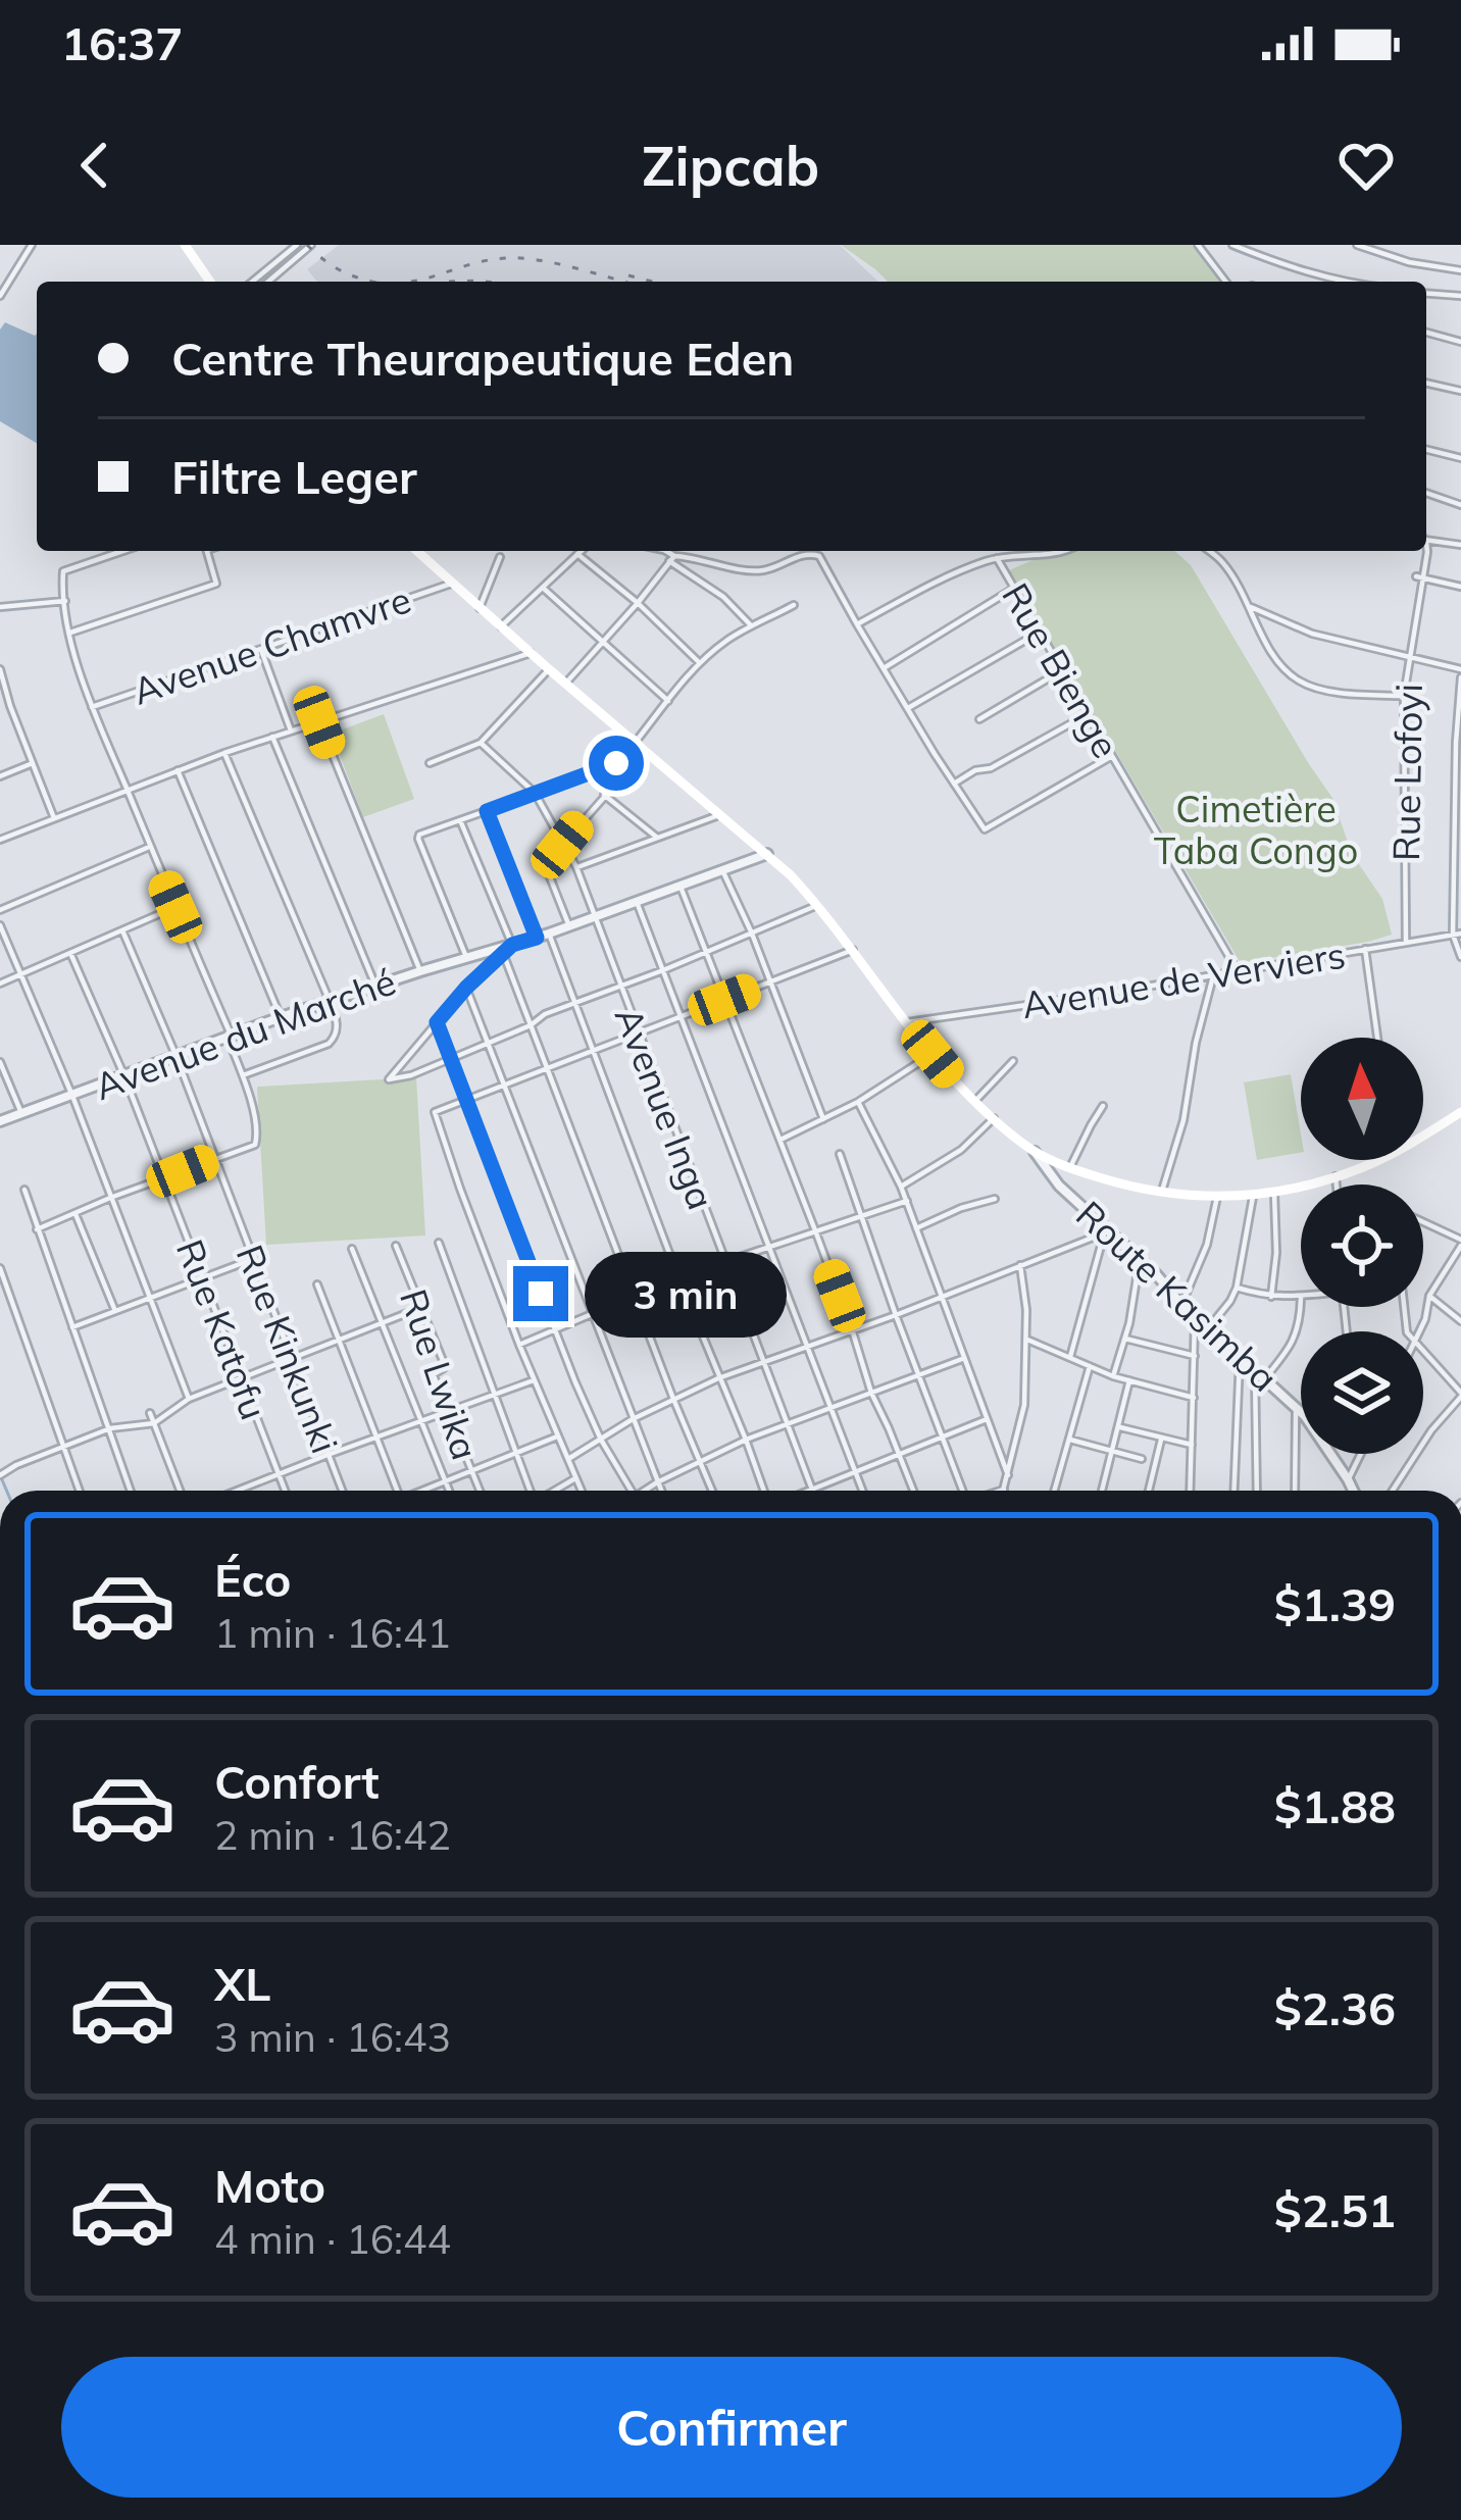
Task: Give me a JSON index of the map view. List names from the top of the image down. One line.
{"streets":{"street":["Avenue Chamvre","Rue Bienge","Rue Lofoyi","Avenue de Verviers","Avenue du Marché","Avenue Inga","Route Kasimba","Rue Katofu","Rue Kinkunki","Rue Lwika"]},"crossings":[["Rue Bienge","Avenue de Verviers"],["Rue Lofoyi","Avenue de Verviers"],["Avenue du Marché","Avenue Inga"],["Avenue du Marché","Rue Katofu"],["Avenue du Marché","Rue Kinkunki"]],"parks":["Cimetière Taba Congo"],"north":"top","page":{"status":"16:37","header":"Zipcab","banner":["Centre Theurapeutique Eden","Filtre Leger"],"bubble":"3 min","list":[{"name":"Éco","note":"1 min · 16:41","value":"$1.39"},{"name":"Confort","note":"2 min · 16:42","value":"$1.88"},{"name":"XL","note":"3 min · 16:43","value":"$2.36"},{"name":"Moto","note":"4 min · 16:44","value":"$2.51"}],"buttons":"Confirmer"}}
